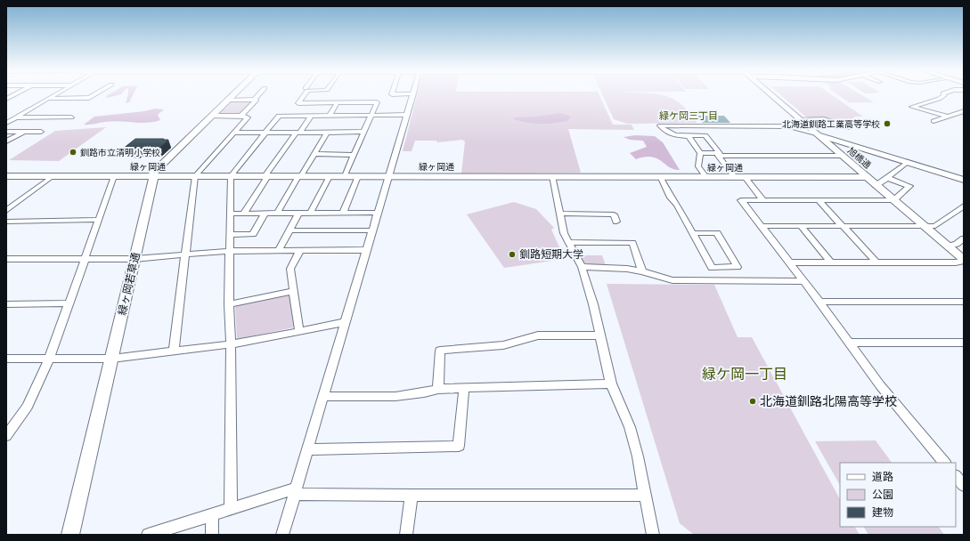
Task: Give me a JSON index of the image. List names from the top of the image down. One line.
{"streets":{"street":["旭橋通","緑ヶ岡通","緑ヶ岡若草通"]},"crossings":[["旭橋通","緑ヶ岡通"],["緑ヶ岡通","緑ヶ岡若草通"]],"districts":["緑ケ岡三丁目","緑ケ岡一丁目"],"places":["北海道釧路工業高等学校","釧路市立清明小学校","釧路短期大学","北海道釧路北陽高等学校"],"legend":["道路","公園","建物"]}
